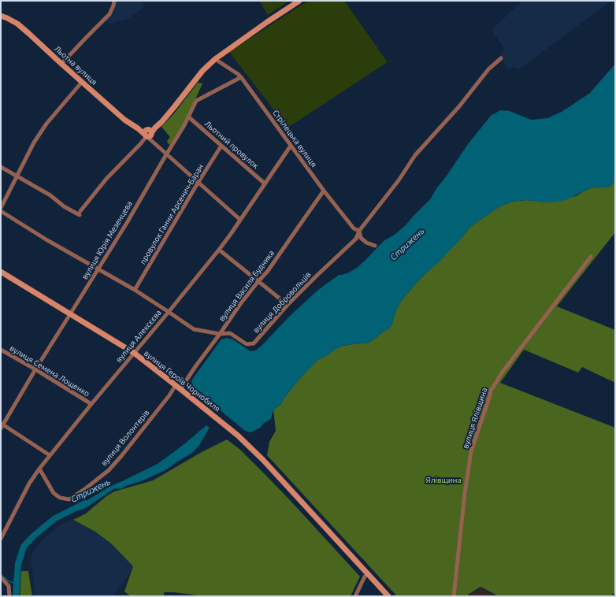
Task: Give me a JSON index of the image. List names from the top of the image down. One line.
{"streets":{"main road":["Льотна вулиця","вулиця Героїв Чорнобиля"],"street":["Стрілецька вулиця","Льотний провулок","провулок Ганни Арсенич-Баран","вулиця Юрія Мезенцева","вулиця Василя Будника","вулиця Добровольців","вулиця Алексєєва","вулиця Семена Лощенко","вулиця Ялівщина","вулиця Волонтерів"]},"crossings":[["Льотна вулиця","провулок Ганни Арсенич-Баран"],["Льотна вулиця","вулиця Юрія Мезенцева"],["Льотна вулиця","вулиця Алексєєва"],["Стрілецька вулиця","вулиця Юрія Мезенцева"],["Стрілецька вулиця","вулиця Василя Будника"],["Стрілецька вулиця","вулиця Добровольців"],["Стрілецька вулиця","вулиця Алексєєва"],["Льотний провулок","провулок Ганни Арсенич-Баран"],["Льотний провулок","вулиця Юрія Мезенцева"],["Льотний провулок","вулиця Алексєєва"],["провулок Ганни Арсенич-Баран","вулиця Добровольців"],["вулиця Юрія Мезенцева","вулиця Добровольців"],["вулиця Юрія Мезенцева","вулиця Семена Лощенко"],["вулиця Юрія Мезенцева","вулиця Героїв Чорнобиля"],["вулиця Василя Будника","вулиця Добровольців"],["вулиця Василя Будника","вулиця Героїв Чорнобиля"],["вулиця Василя Будника","вулиця Волонтерів"],["вулиця Добровольців","вулиця Алексєєва"],["вулиця Алексєєва","вулиця Семена Лощенко"],["вулиця Алексєєва","вулиця Героїв Чорнобиля"],["вулиця Алексєєва","вулиця Волонтерів"],["вулиця Героїв Чорнобиля","вулиця Волонтерів"]],"water":["Стрижень"],"parks":["Ялівщина"]}
